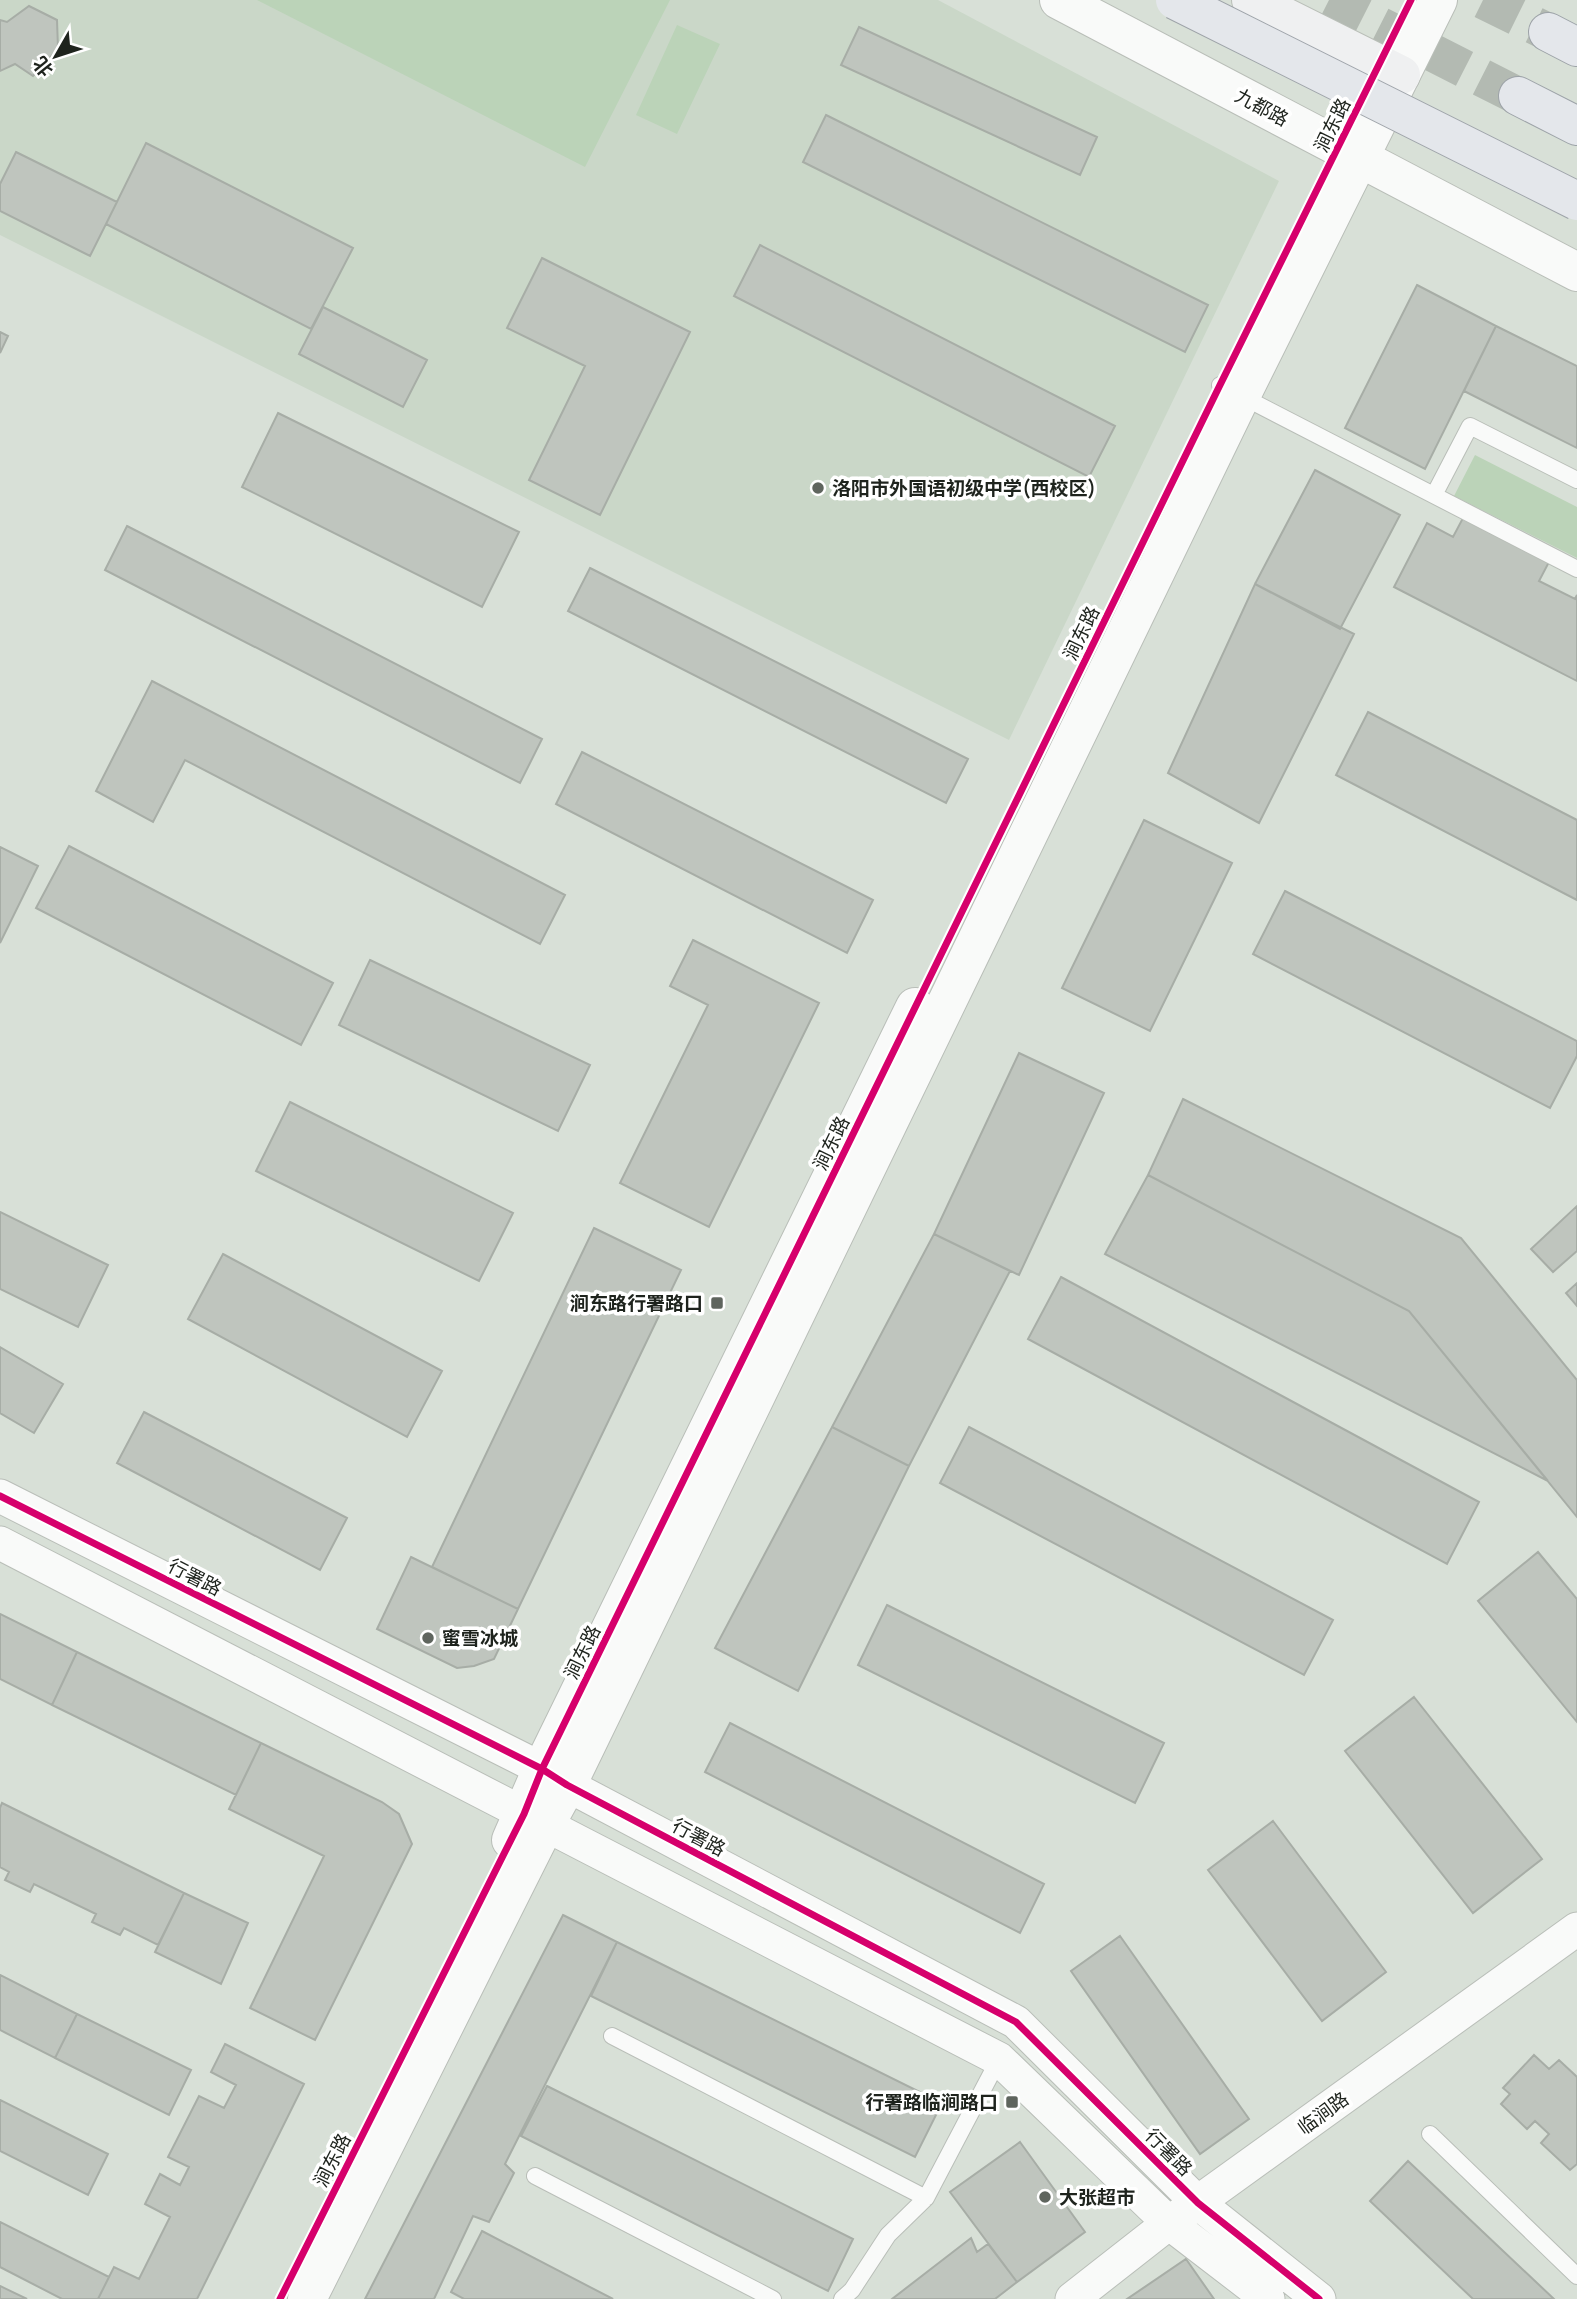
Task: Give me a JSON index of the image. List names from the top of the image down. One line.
{"streets":{"street":["九都路","涧东路","行署路","临涧路"]},"crossings":[["九都路","涧东路"],["涧东路","行署路"],["行署路","临涧路"]],"places":{"other":["洛阳市外国语初级中学(西校区)","蜜雪冰城","大张超市"],"transit":["涧东路行署路口","行署路临涧路口"]},"north":"bottom left"}
